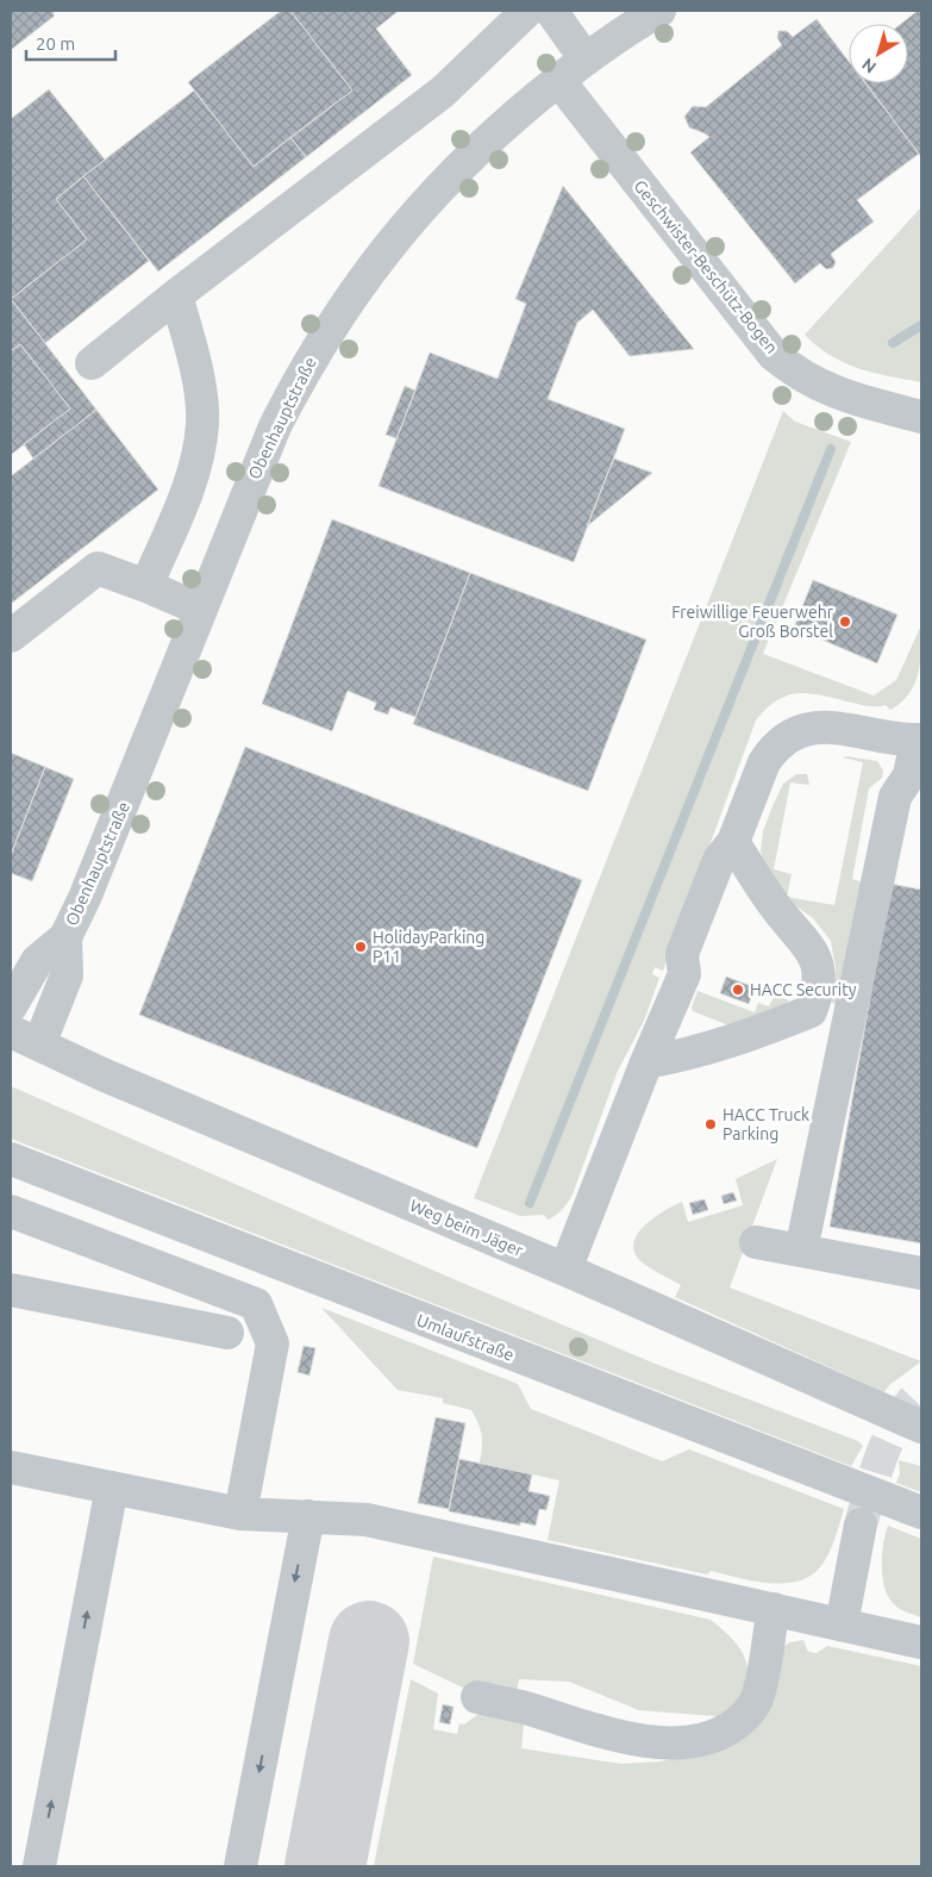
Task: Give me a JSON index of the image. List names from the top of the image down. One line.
{"streets":{"street":["Geschwister-Beschütz-Bogen","Obenhauptstraße","Weg beim Jäger","Umlaufstraße"]},"crossings":[["Geschwister-Beschütz-Bogen","Obenhauptstraße"],["Obenhauptstraße","Weg beim Jäger"]],"places":["Freiwillige Feuerwehr Groß Borstel","HolidayParking P11","HACC Security","HACC Truck Parking"],"scale_bar":"20 m","north":"bottom left"}
